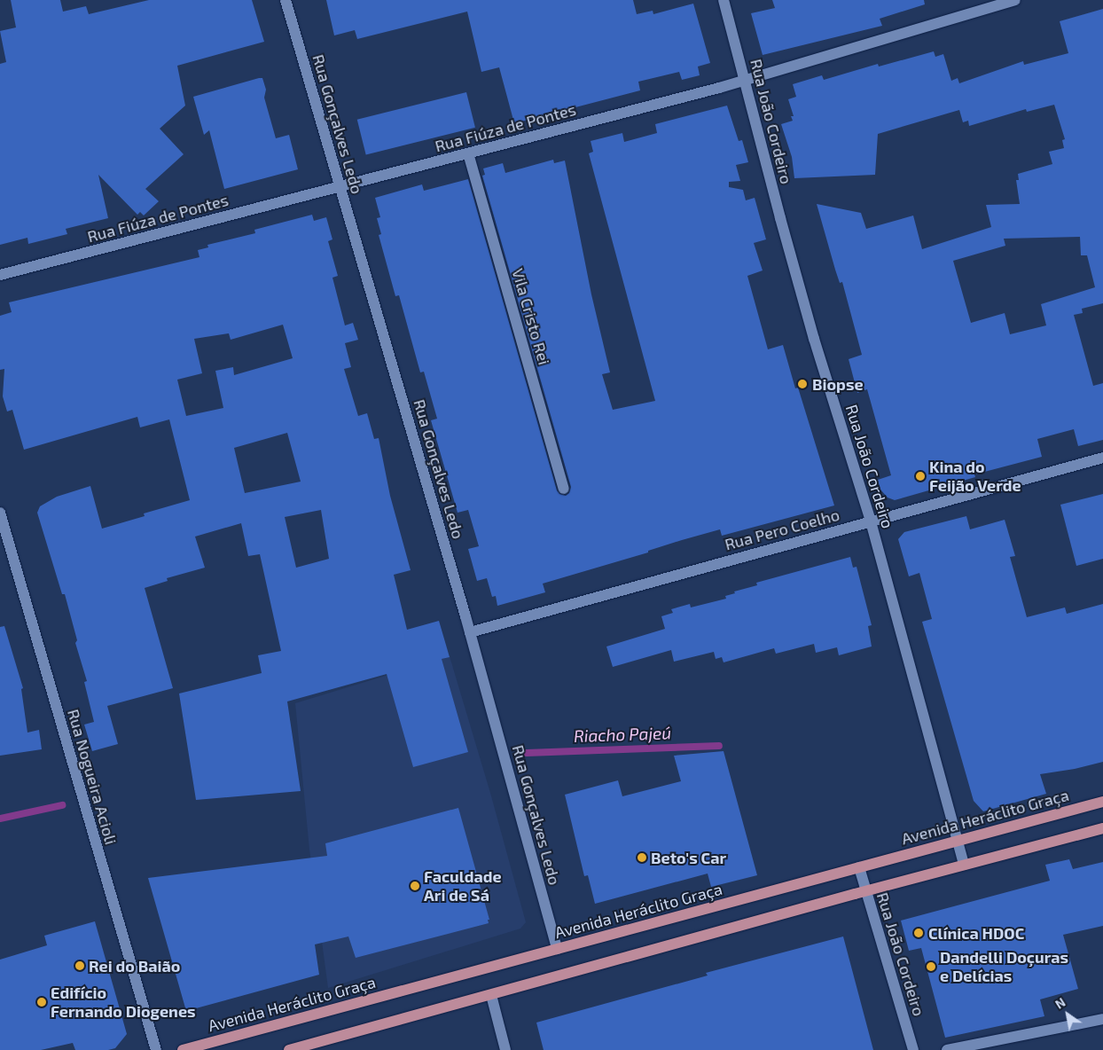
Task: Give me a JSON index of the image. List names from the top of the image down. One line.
{"streets":{"main road":["Avenida Heráclito Graça"],"street":["Rua João Cordeiro","Rua Gonçalves Ledo","Rua Fiúza de Pontes","Vila Cristo Rei","Rua Pero Coelho","Rua Nogueira Acioli"]},"crossings":[["Rua João Cordeiro","Rua Fiúza de Pontes"],["Rua João Cordeiro","Rua Pero Coelho"],["Rua João Cordeiro","Avenida Heráclito Graça"],["Rua Gonçalves Ledo","Rua Fiúza de Pontes"],["Rua Gonçalves Ledo","Rua Pero Coelho"],["Rua Gonçalves Ledo","Avenida Heráclito Graça"],["Rua Fiúza de Pontes","Vila Cristo Rei"]],"water":["Riacho Pajeú"],"places":["Biopse","Kina do Feijão Verde","Beto's Car","Faculdade Ari de Sá","Clínica HDOC","Rei do Baião","Dandelli Doçuras e Delícias","Edifício Fernando Diogenes"],"north":"top left"}
